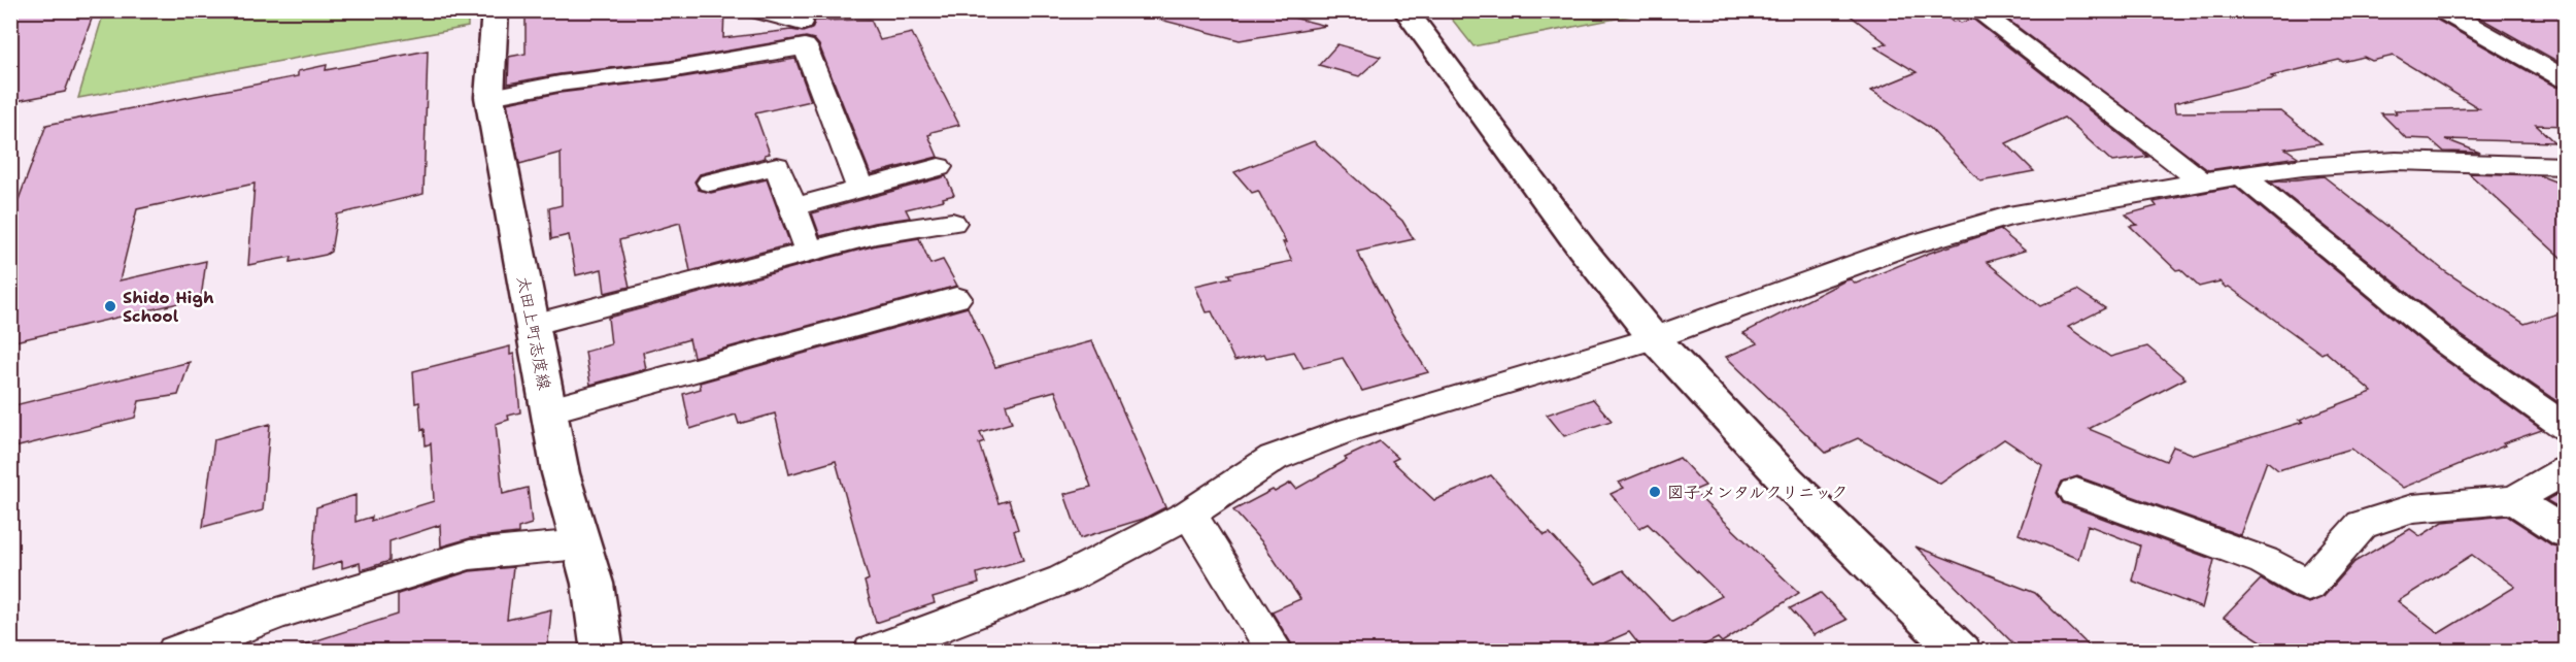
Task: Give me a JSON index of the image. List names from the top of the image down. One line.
{"streets":{"main road":["太田上町志度線"]},"places":["Shido High School","図子メンタルクリニック"]}
